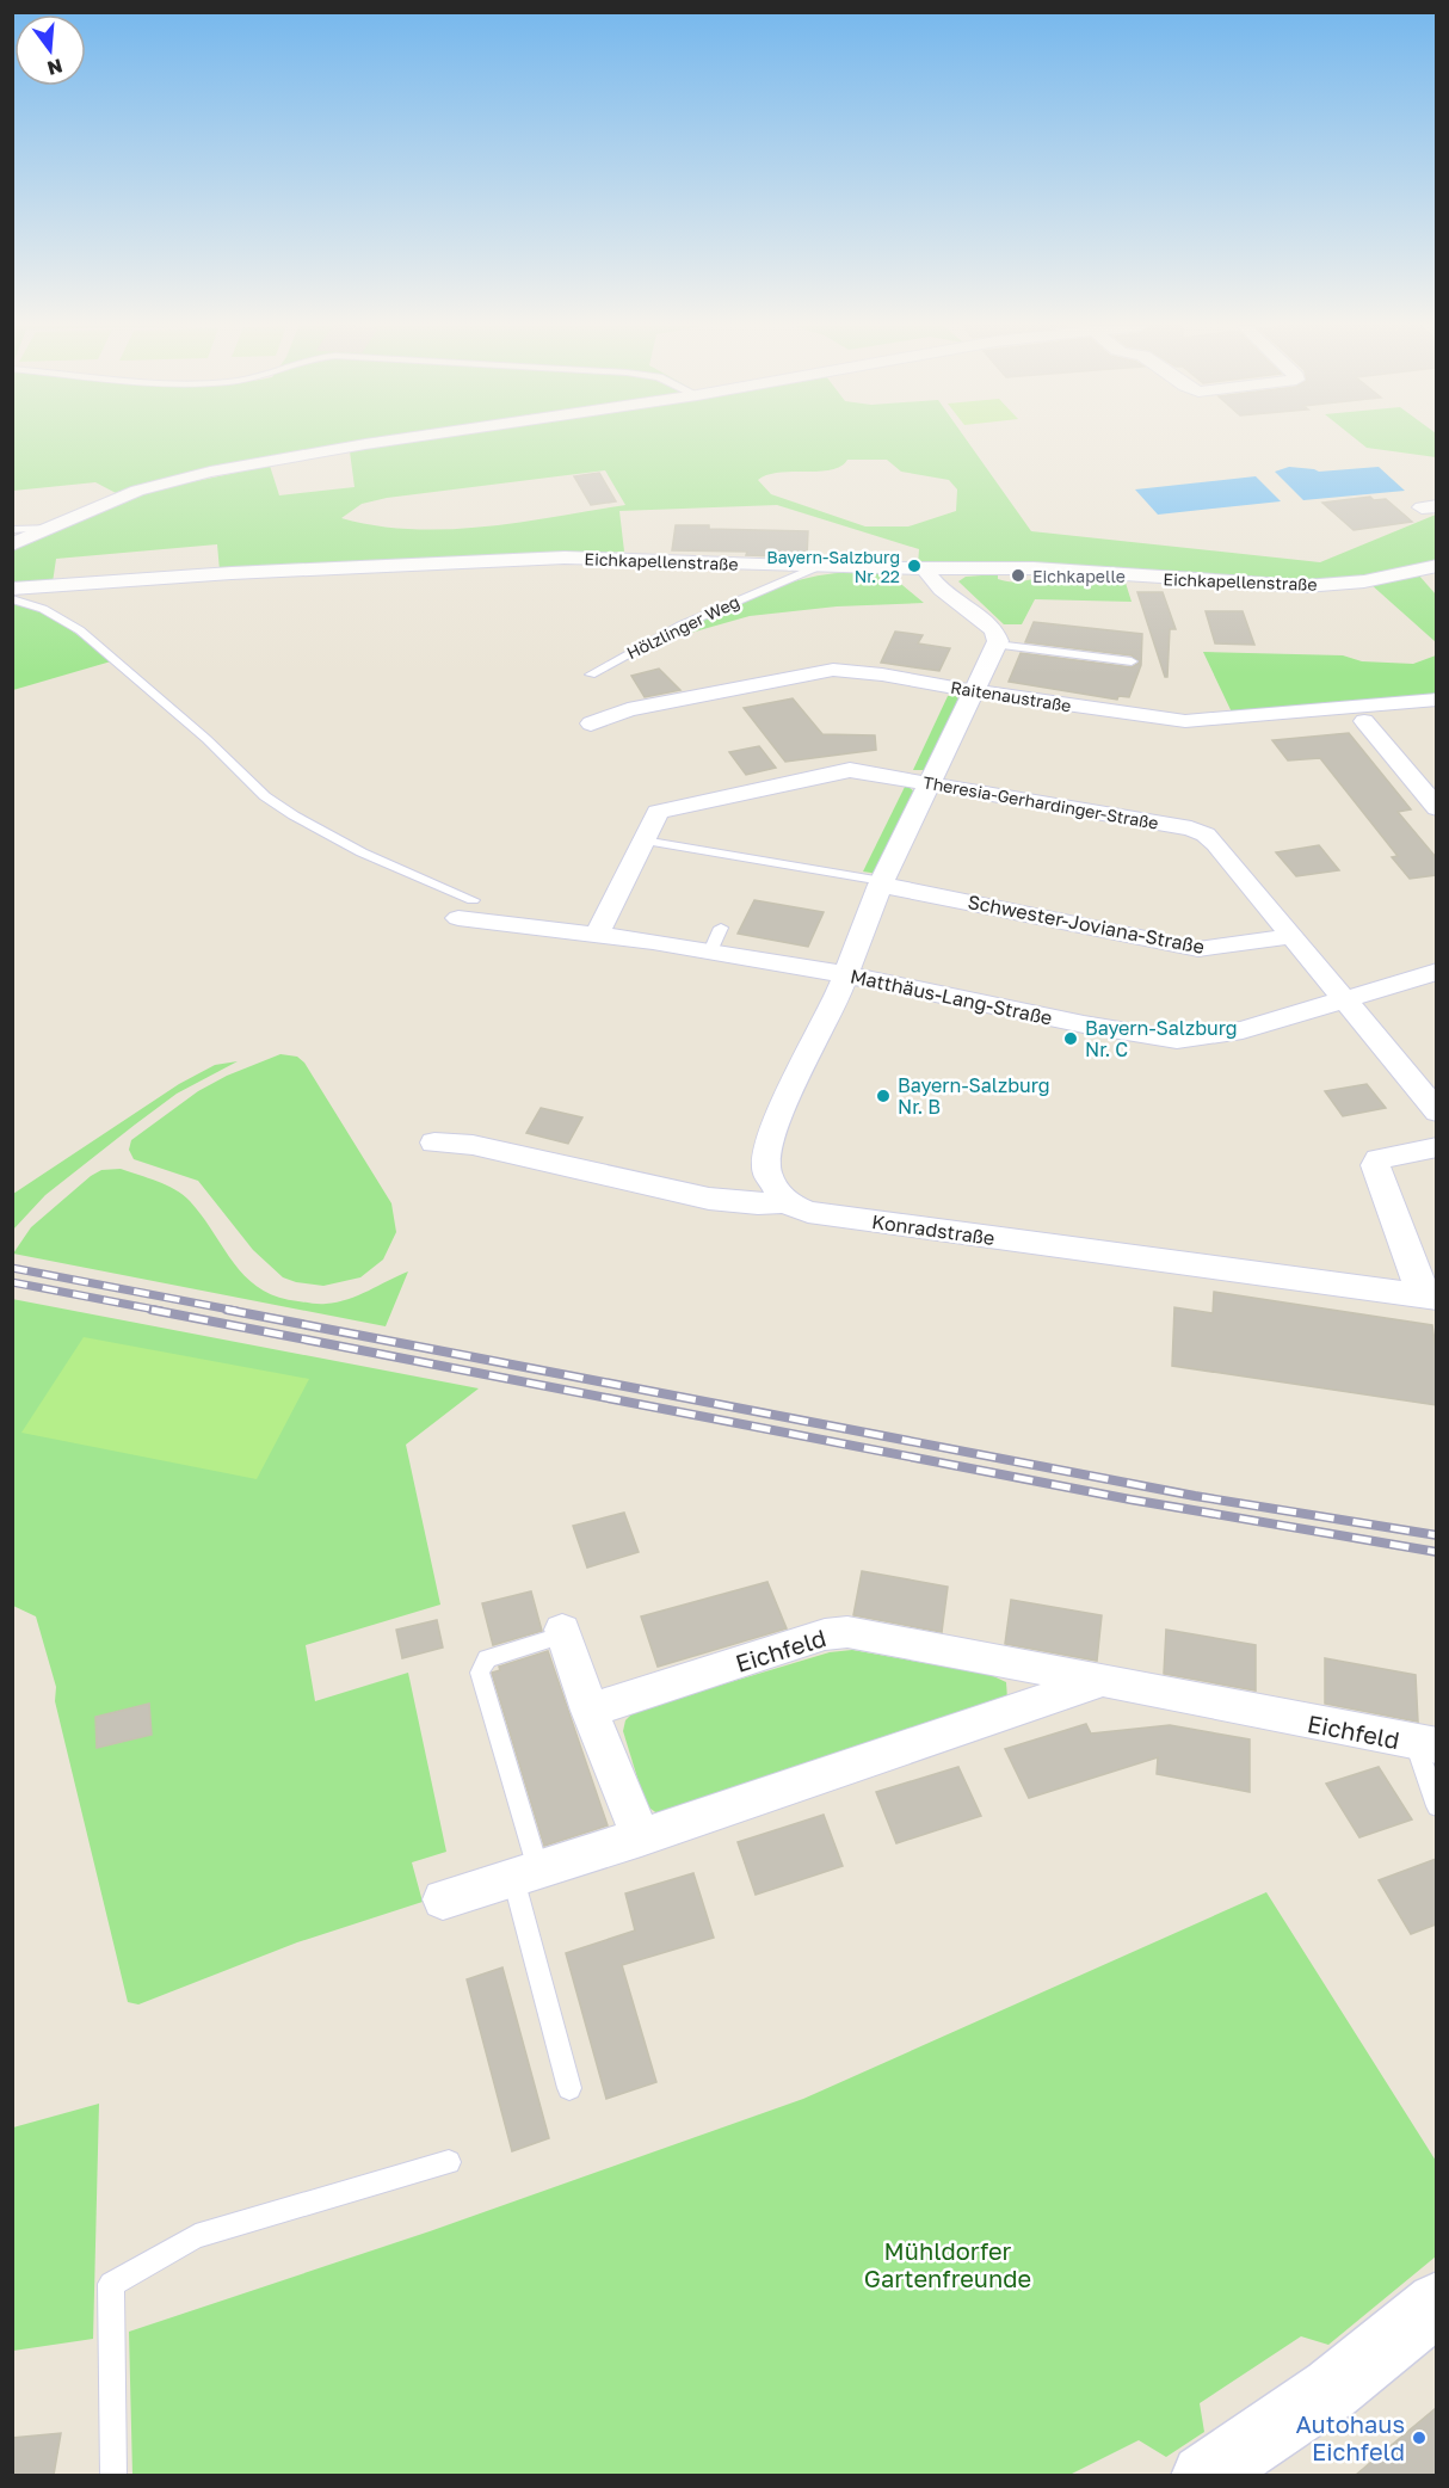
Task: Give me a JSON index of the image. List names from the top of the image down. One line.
{"streets":{"street":["Eichkapellenstraße","Raitenaustraße","Theresia-Gerhardinger-Straße","Schwester-Joviana-Straße","Matthäus-Lang-Straße","Konradstraße","Eichfeld"],"lane":["Hölzlinger Weg"]},"crossings":[["Eichkapellenstraße","Hölzlinger Weg"],["Theresia-Gerhardinger-Straße","Schwester-Joviana-Straße"],["Theresia-Gerhardinger-Straße","Matthäus-Lang-Straße"]],"parks":["Mühldorfer Gartenfreunde"],"places":["Bayern-Salzburg Nr. 22","Eichkapelle","Bayern-Salzburg Nr. C","Bayern-Salzburg Nr. B","Autohaus Eichfeld"],"north":"bottom"}
